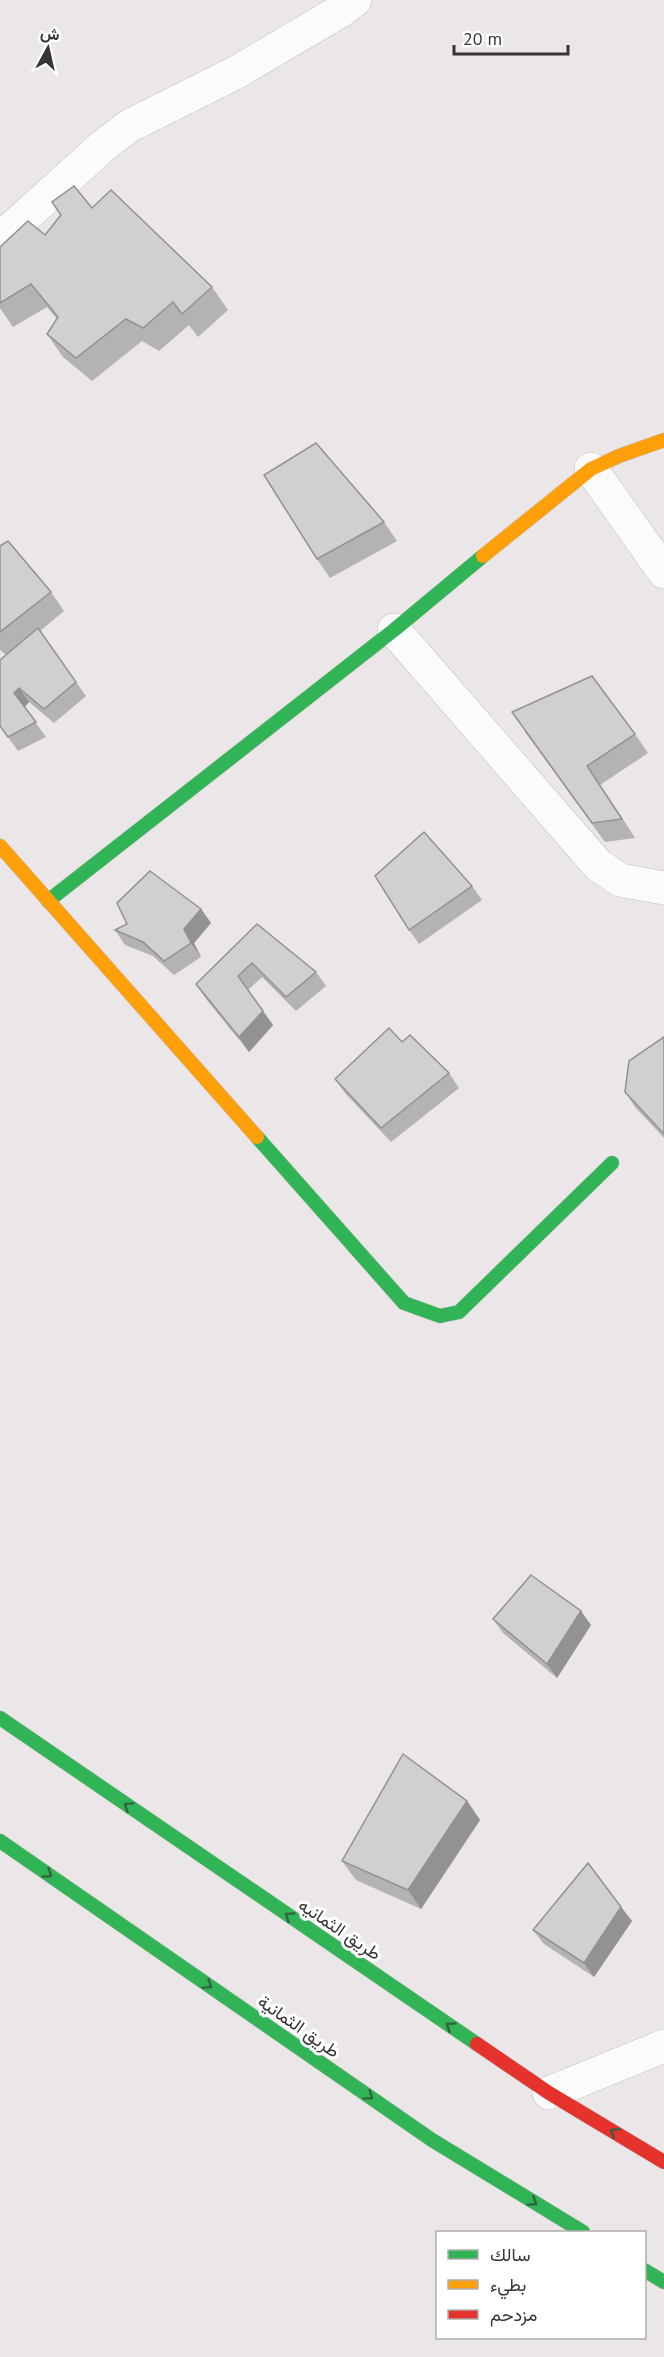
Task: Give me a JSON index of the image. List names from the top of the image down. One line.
{"streets":{"street":["طريق الثمانيه","طريق الثمانية"]},"one_way":["طريق الثمانيه","طريق الثمانية"],"legend":["سالك","بطيء","مزدحم"],"scale_bar":"20 m","north":"top"}
